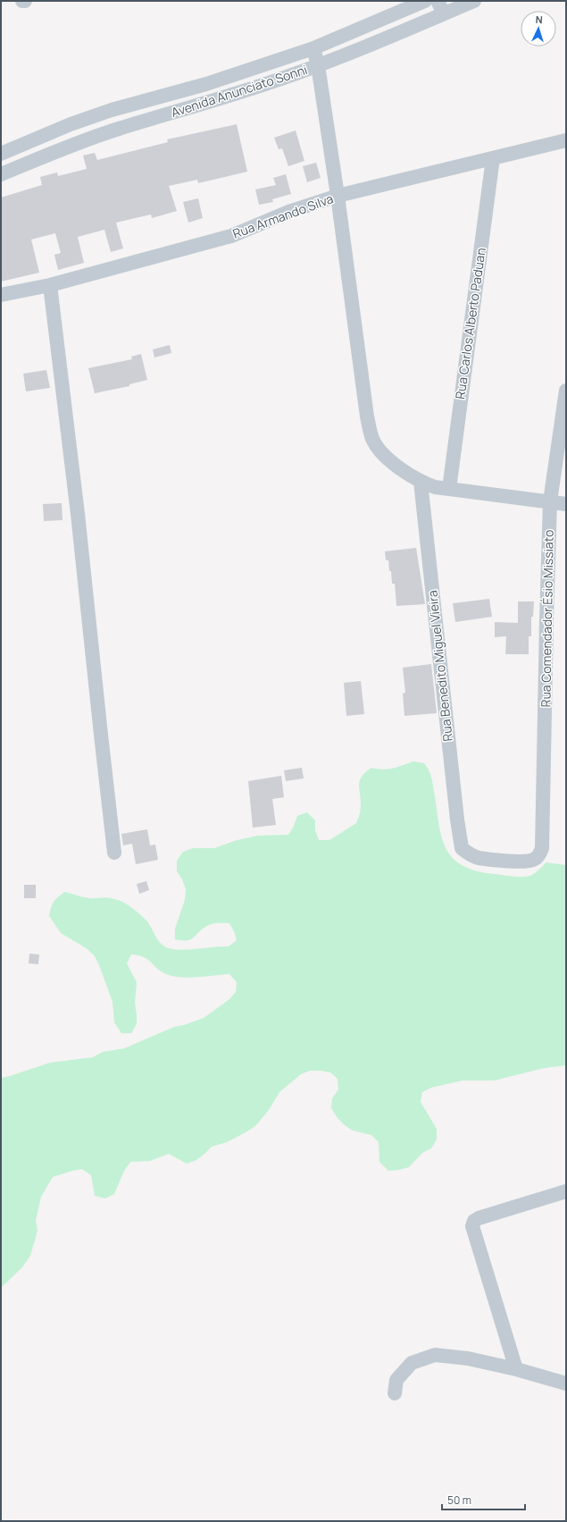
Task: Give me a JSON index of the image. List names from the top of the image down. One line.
{"streets":{"street":["Avenida Anunciato Sonni","Rua Armando Silva","Rua Carlos Alberto Paduan","Rua Comendador Ésio Missiato","Rua Benedito Miguel Vieira"]},"crossings":[["Rua Armando Silva","Rua Carlos Alberto Paduan"],["Rua Comendador Ésio Missiato","Rua Benedito Miguel Vieira"]],"scale_bar":"50 m","north":"top"}
